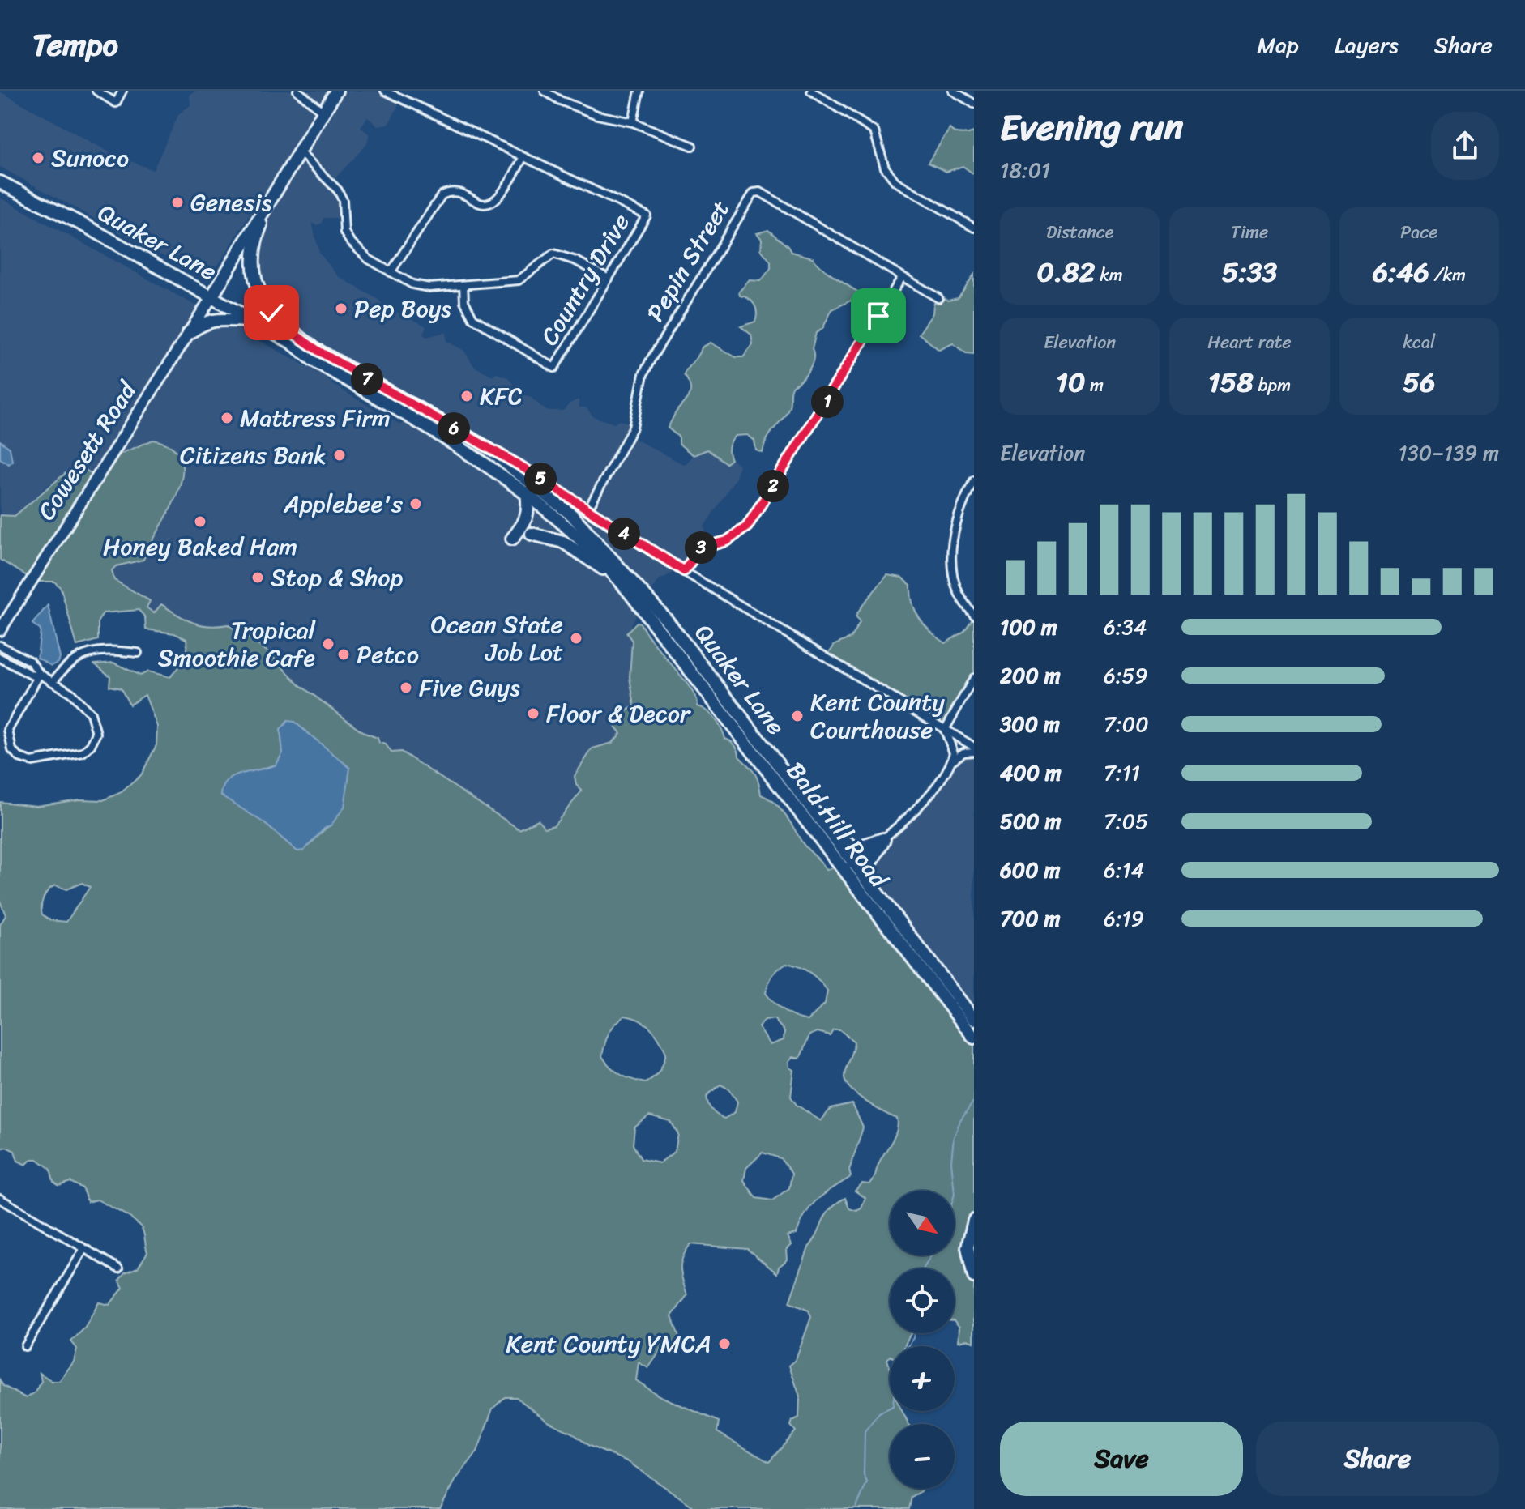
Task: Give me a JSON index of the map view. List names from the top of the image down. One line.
{"streets":{"main road":["Quaker Lane","Cowesett Road","Bald Hill Road"],"street":["Pepin Street","Country Drive"]},"crossings":[["Quaker Lane","Pepin Street"],["Quaker Lane","Cowesett Road"],["Quaker Lane","Bald Hill Road"]],"places":["Sunoco","Genesis","Pep Boys","KFC","Mattress Firm","Citizens Bank","Applebee's","Honey Baked Ham","Stop & Shop","Ocean State Job Lot","Tropical Smoothie Cafe","Petco","Five Guys","Floor & Decor","Kent County Courthouse","Kent County YMCA"],"north":"bottom right","page":{"header":"Tempo","nav":["Map","Layers","Share"],"heading":["Evening run","18:01"],"stats":[["Distance","0.82 km"],["Time","5:33"],["Pace","6:46 /km"],["Elevation","10 m"],["Heart rate","158 bpm"],["kcal","56"]],"pins":["7","1","6","5","2","4","3"],"chart":["Elevation","130–139 m"],"list":[{"name":"100 m","note":"6:34"},{"name":"200 m","note":"6:59"},{"name":"300 m","note":"7:00"},{"name":"400 m","note":"7:11"},{"name":"500 m","note":"7:05"},{"name":"600 m","note":"6:14"},{"name":"700 m","note":"6:19"}],"map_buttons":["+","−"],"buttons":["Save","Share"]}}
